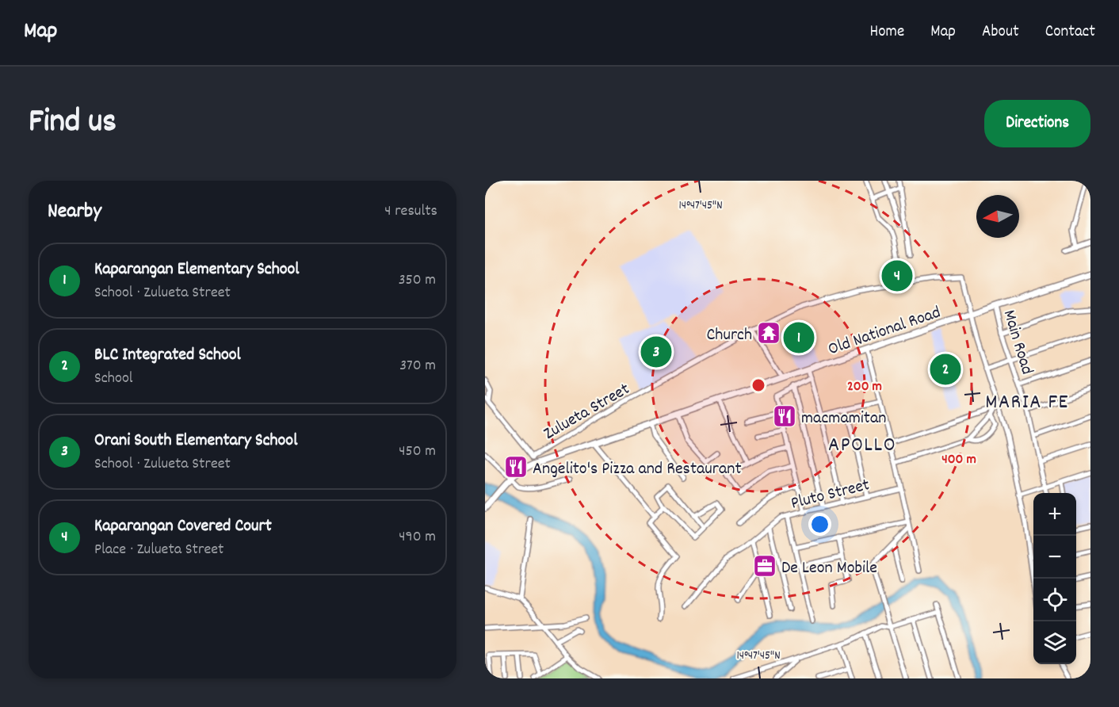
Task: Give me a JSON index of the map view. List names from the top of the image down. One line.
{"streets":{"main road":["Old National Road"],"street":["Main Road","Zulueta Street","Pluto Street"]},"crossings":[["Old National Road","Main Road"],["Old National Road","Zulueta Street"]],"districts":["MARIA FE","APOLLO"],"places":{"temple":["Church"],"restaurant":["macmamitan","Angelito's Pizza and Restaurant"],"office":["De Leon Mobile"]},"north":"left","page":{"header":"Map","nav":["Home","Map","About","Contact"],"title":"Find us","buttons":"Directions","heading":["Nearby","4 results"],"list":[{"mark":"1","name":"Kaparangan Elementary School","note":"School · Zulueta Street","value":"350 m"},{"mark":"2","name":"BLC Integrated School","note":"School","value":"370 m"},{"mark":"3","name":"Orani South Elementary School","note":"School · Zulueta Street","value":"450 m"},{"mark":"4","name":"Kaparangan Covered Court","note":"Place · Zulueta Street","value":"490 m"}],"pins":["4","1","3","2"],"map_buttons":["+","−"]},"coordinates":["14°47'45\"N"],"rings":["200 m","400 m"]}
